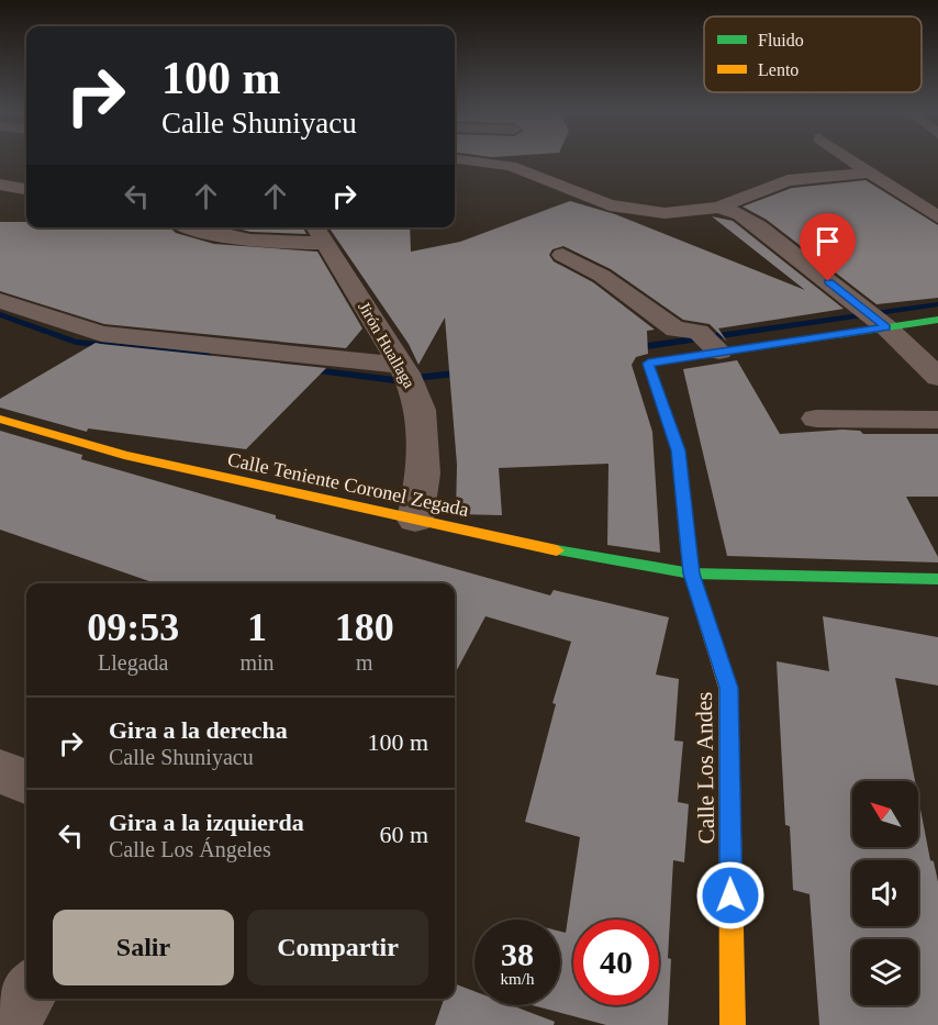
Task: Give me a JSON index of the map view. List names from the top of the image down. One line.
{"streets":{"street":["Jirón Huallaga","Calle Teniente Coronel Zegada","Calle Los Andes"]},"crossings":[["Jirón Huallaga","Calle Teniente Coronel Zegada"],["Calle Teniente Coronel Zegada","Calle Los Andes"]],"legend":["Fluido","Lento"],"north":"top left","page":{"turn":["100 m","Calle Shuniyacu"],"eta":["09:53","Llegada","1","min","180","m"],"list":[{"name":"Gira a la derecha","note":"Calle Shuniyacu","value":"100 m"},{"name":"Gira a la izquierda","note":"Calle Los Ángeles","value":"60 m"}],"buttons":["Salir","Compartir"],"speed":"38 km/h","limit":"40"}}
